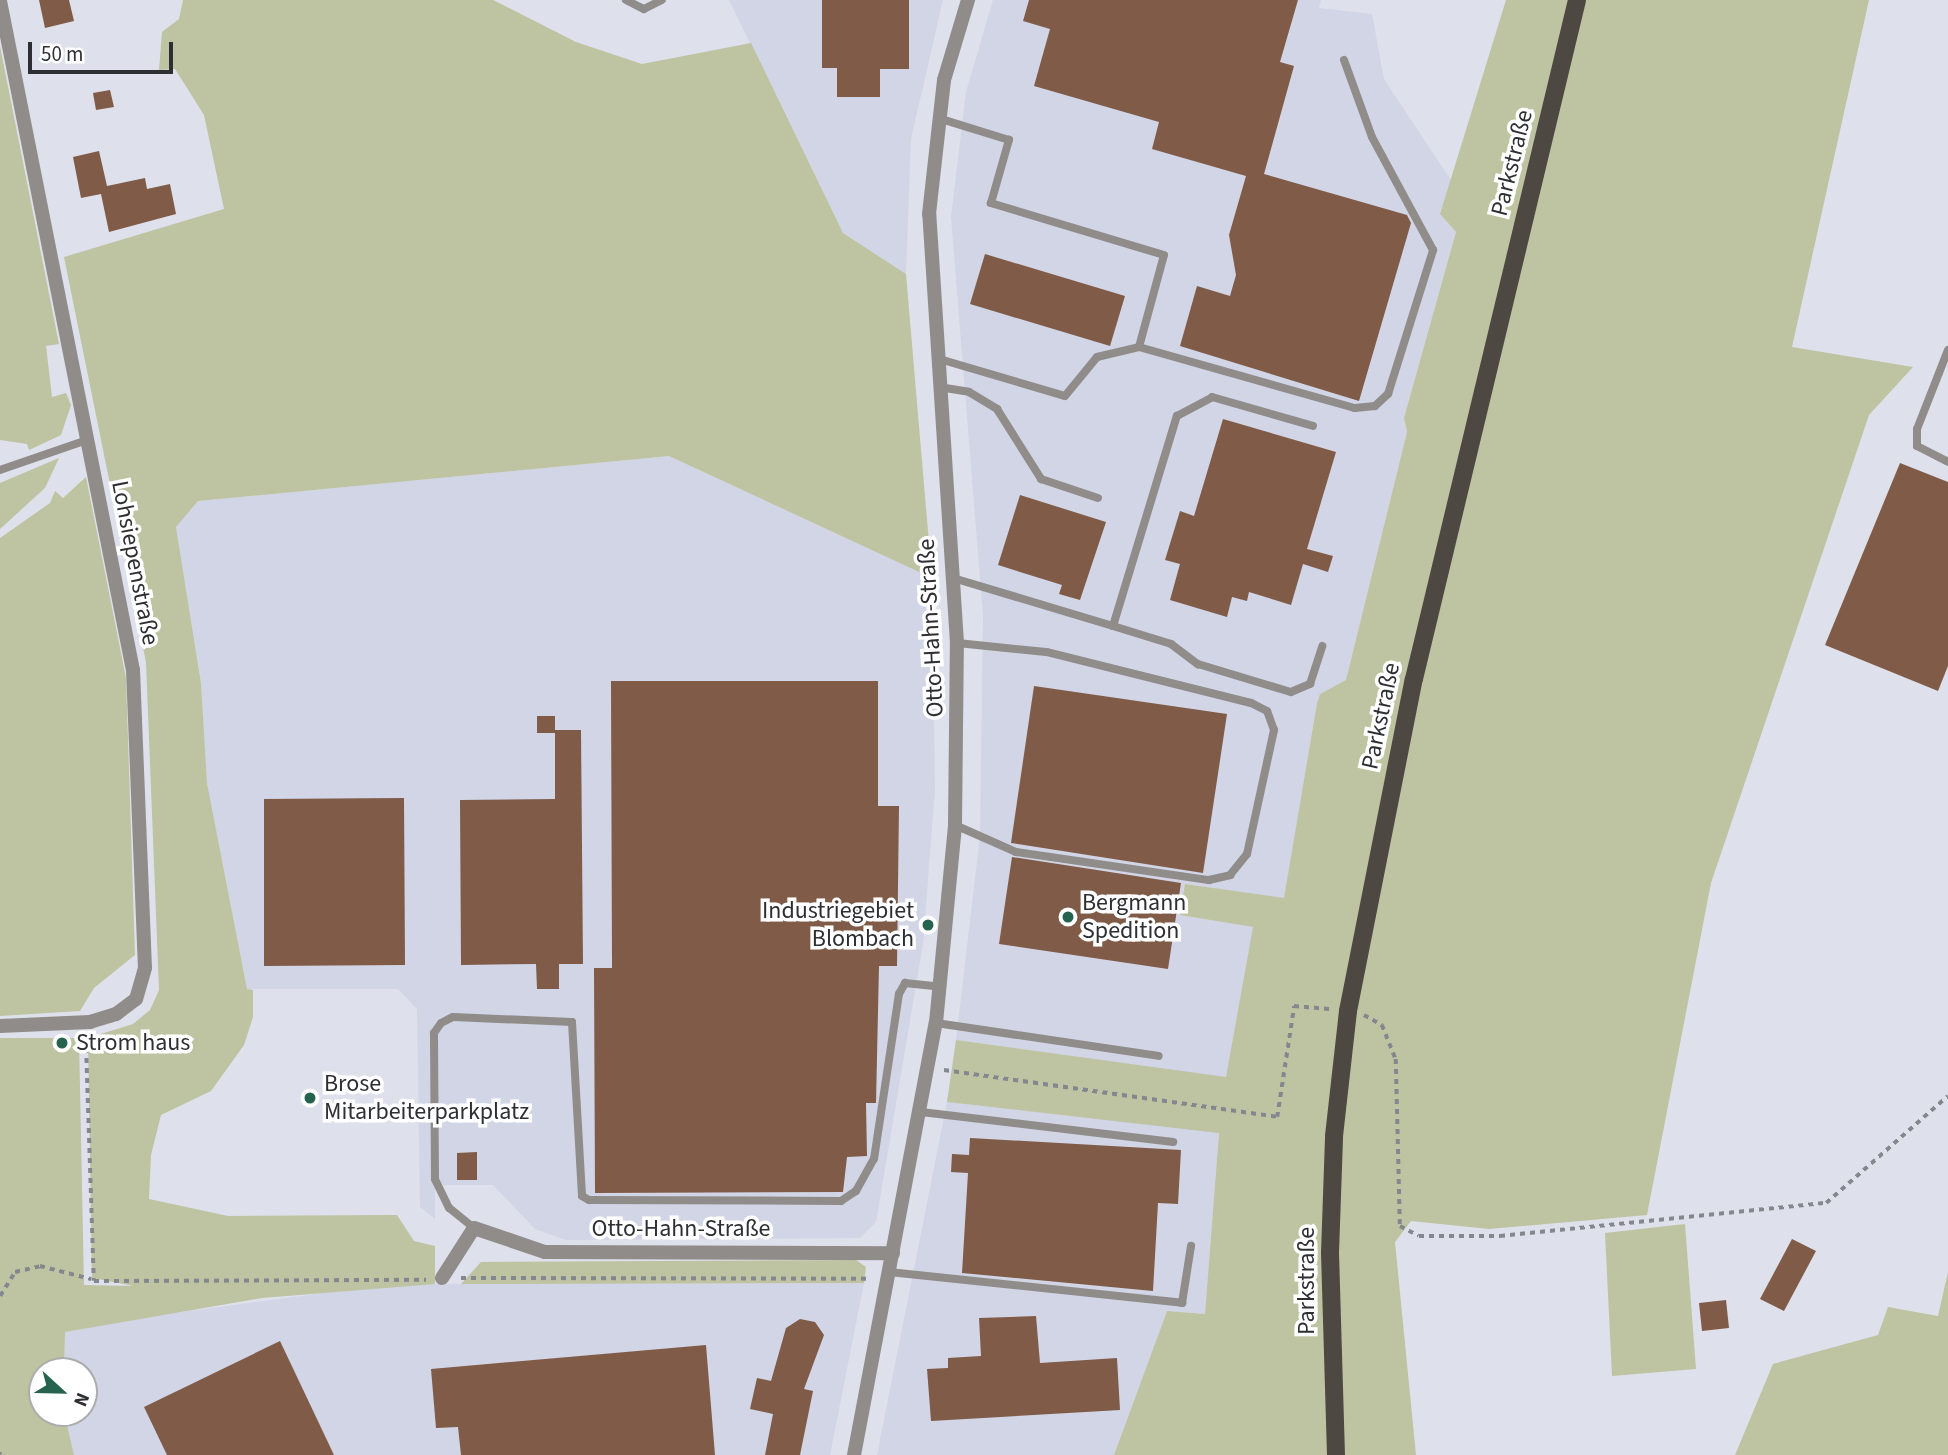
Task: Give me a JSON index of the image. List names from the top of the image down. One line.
{"streets":{"main road":["Parkstraße"],"street":["Lohsiepenstraße","Otto-Hahn-Straße"]},"places":["Bergmann Spedition","Industriegebiet Blombach","Strom haus","Brose Mitarbeiterparkplatz"],"scale_bar":"50 m","north":"right"}
